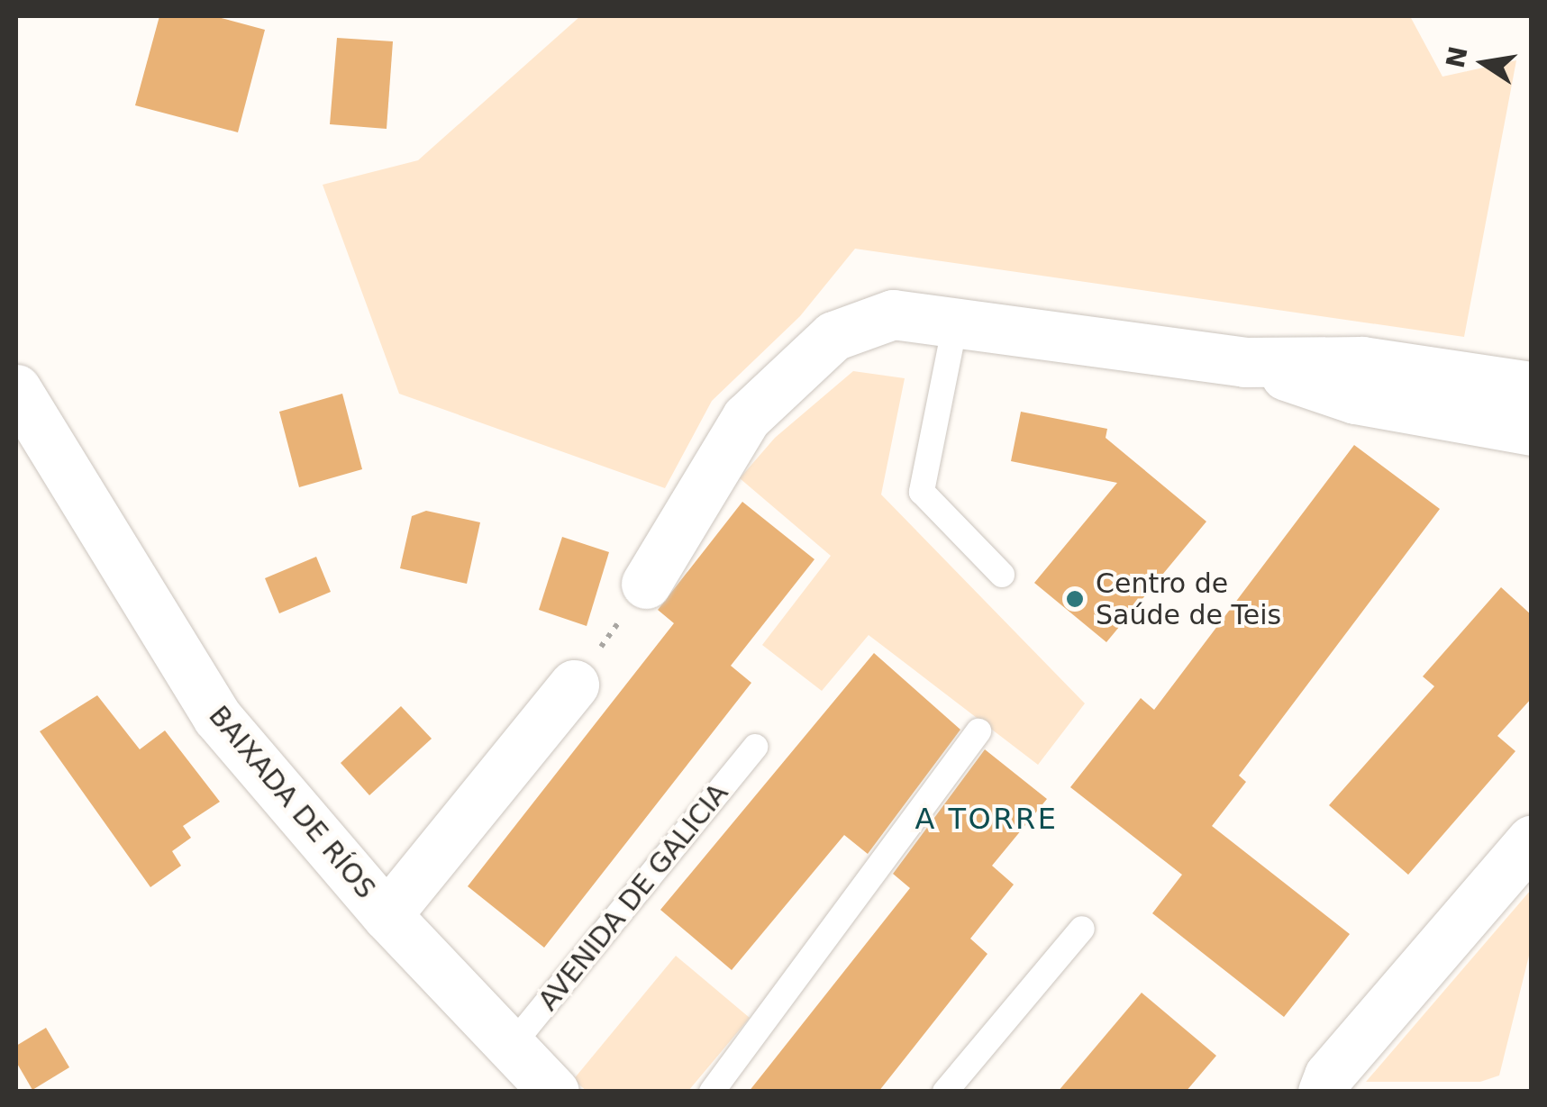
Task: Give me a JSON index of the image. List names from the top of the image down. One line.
{"streets":{"street":["BAIXADA DE RÍOS"],"lane":["AVENIDA DE GALICIA"]},"crossings":[["BAIXADA DE RÍOS","AVENIDA DE GALICIA"]],"districts":["A TORRE"],"places":["Centro de Saúde de Teis"],"north":"left"}
